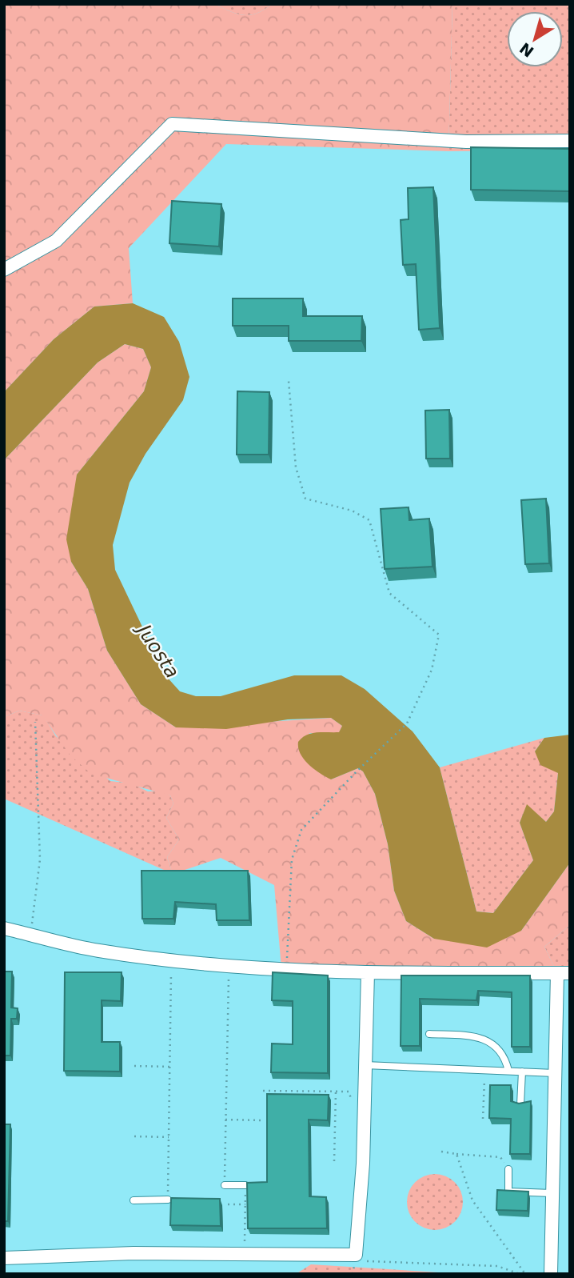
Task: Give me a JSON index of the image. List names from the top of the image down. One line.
{"water":["Juosta"],"north":"bottom left"}
